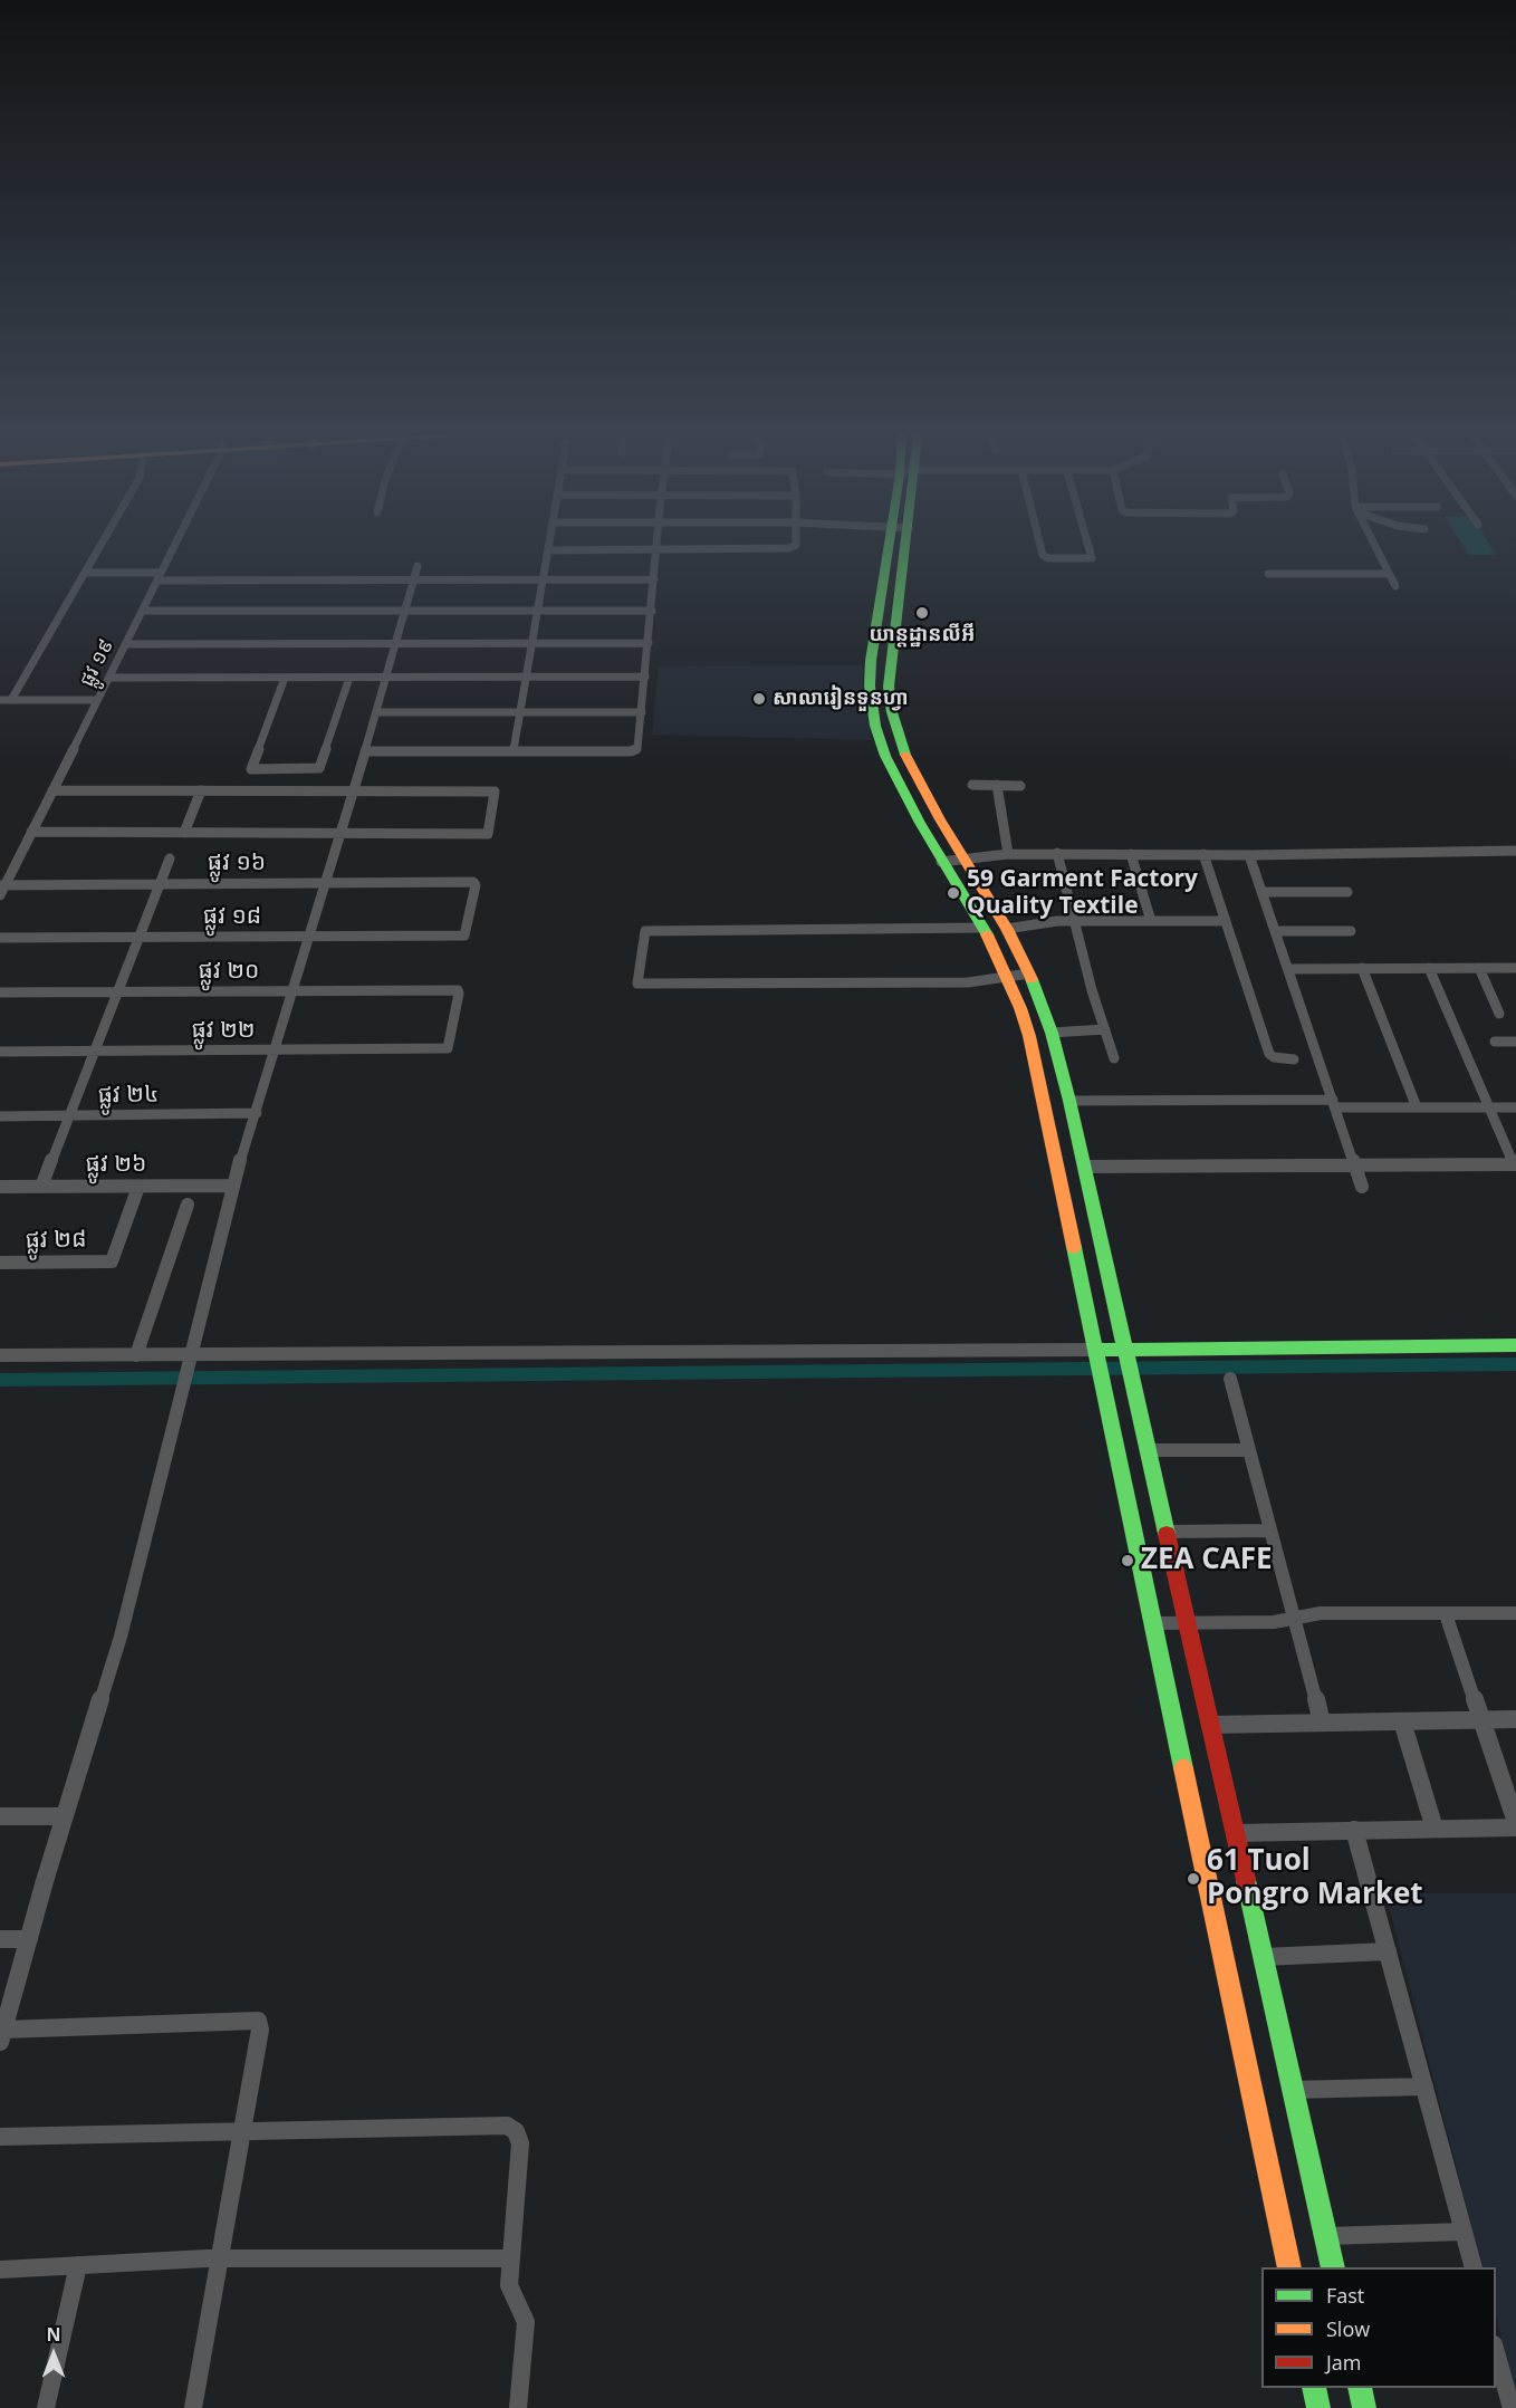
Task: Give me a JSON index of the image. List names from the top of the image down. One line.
{"streets":{"street":["ផ្លូវ ១៩","ផ្លូវ ១៦","ផ្លូវ ១៨","ផ្លូវ ២០","ផ្លូវ ២២","ផ្លូវ ២៤","ផ្លូវ ២៦","ផ្លូវ ២៨"]},"crossings":[["ផ្លូវ ១៩","ផ្លូវ ១៦"],["ផ្លូវ ១៦","ផ្លូវ ១៨"],["ផ្លូវ ២០","ផ្លូវ ២២"],["ផ្លូវ ២៦","ផ្លូវ ២៨"]],"places":["យាន្ដដ្ឋានលីអី","សាលារៀនទួនហ្វា","59 Garment Factory Quality Textile","ZEA CAFE","61 Tuol Pongro Market"],"legend":["Fast","Slow","Jam"],"north":"top"}
